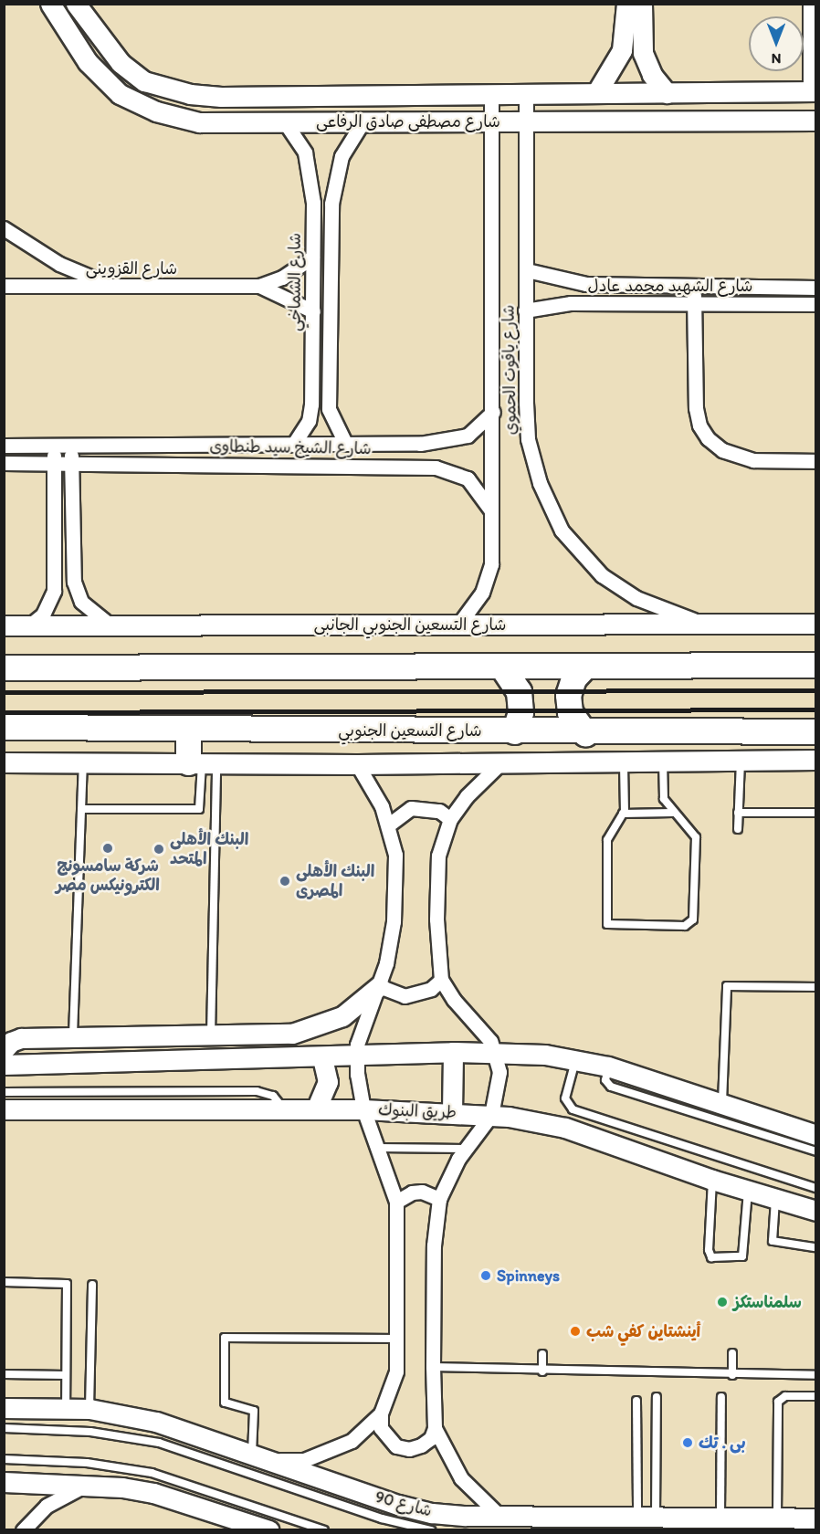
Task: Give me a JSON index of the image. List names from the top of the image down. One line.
{"streets":{"highway":["شارع التسعين الجنوبي"],"street":["شارع مصطفى صادق الرفاعى","شارع القزوينى","شارع الشماخي","شارع الشهيد محمد عادل","شارع ياقوت الحموي","شارع الشيخ سيد طنطاوى","شارع التسعين الجنوبي الجانبى","طريق البنوك","شارع 90"]},"crossings":[["شارع مصطفى صادق الرفاعى","شارع الشماخي"],["شارع مصطفى صادق الرفاعى","شارع ياقوت الحموي"],["شارع القزوينى","شارع الشماخي"],["شارع الشماخي","شارع الشيخ سيد طنطاوى"],["شارع الشهيد محمد عادل","شارع ياقوت الحموي"],["شارع ياقوت الحموي","شارع الشيخ سيد طنطاوى"],["شارع ياقوت الحموي","شارع التسعين الجنوبي الجانبى"]],"places":["شركة سامسونج الكترونيكس مصر","البنك الأهلى المتحد","البنك الأهلى المصرى","Spinneys","سلمناستكز","أينشتاين كفي شب","بى . تك"],"north":"bottom"}
